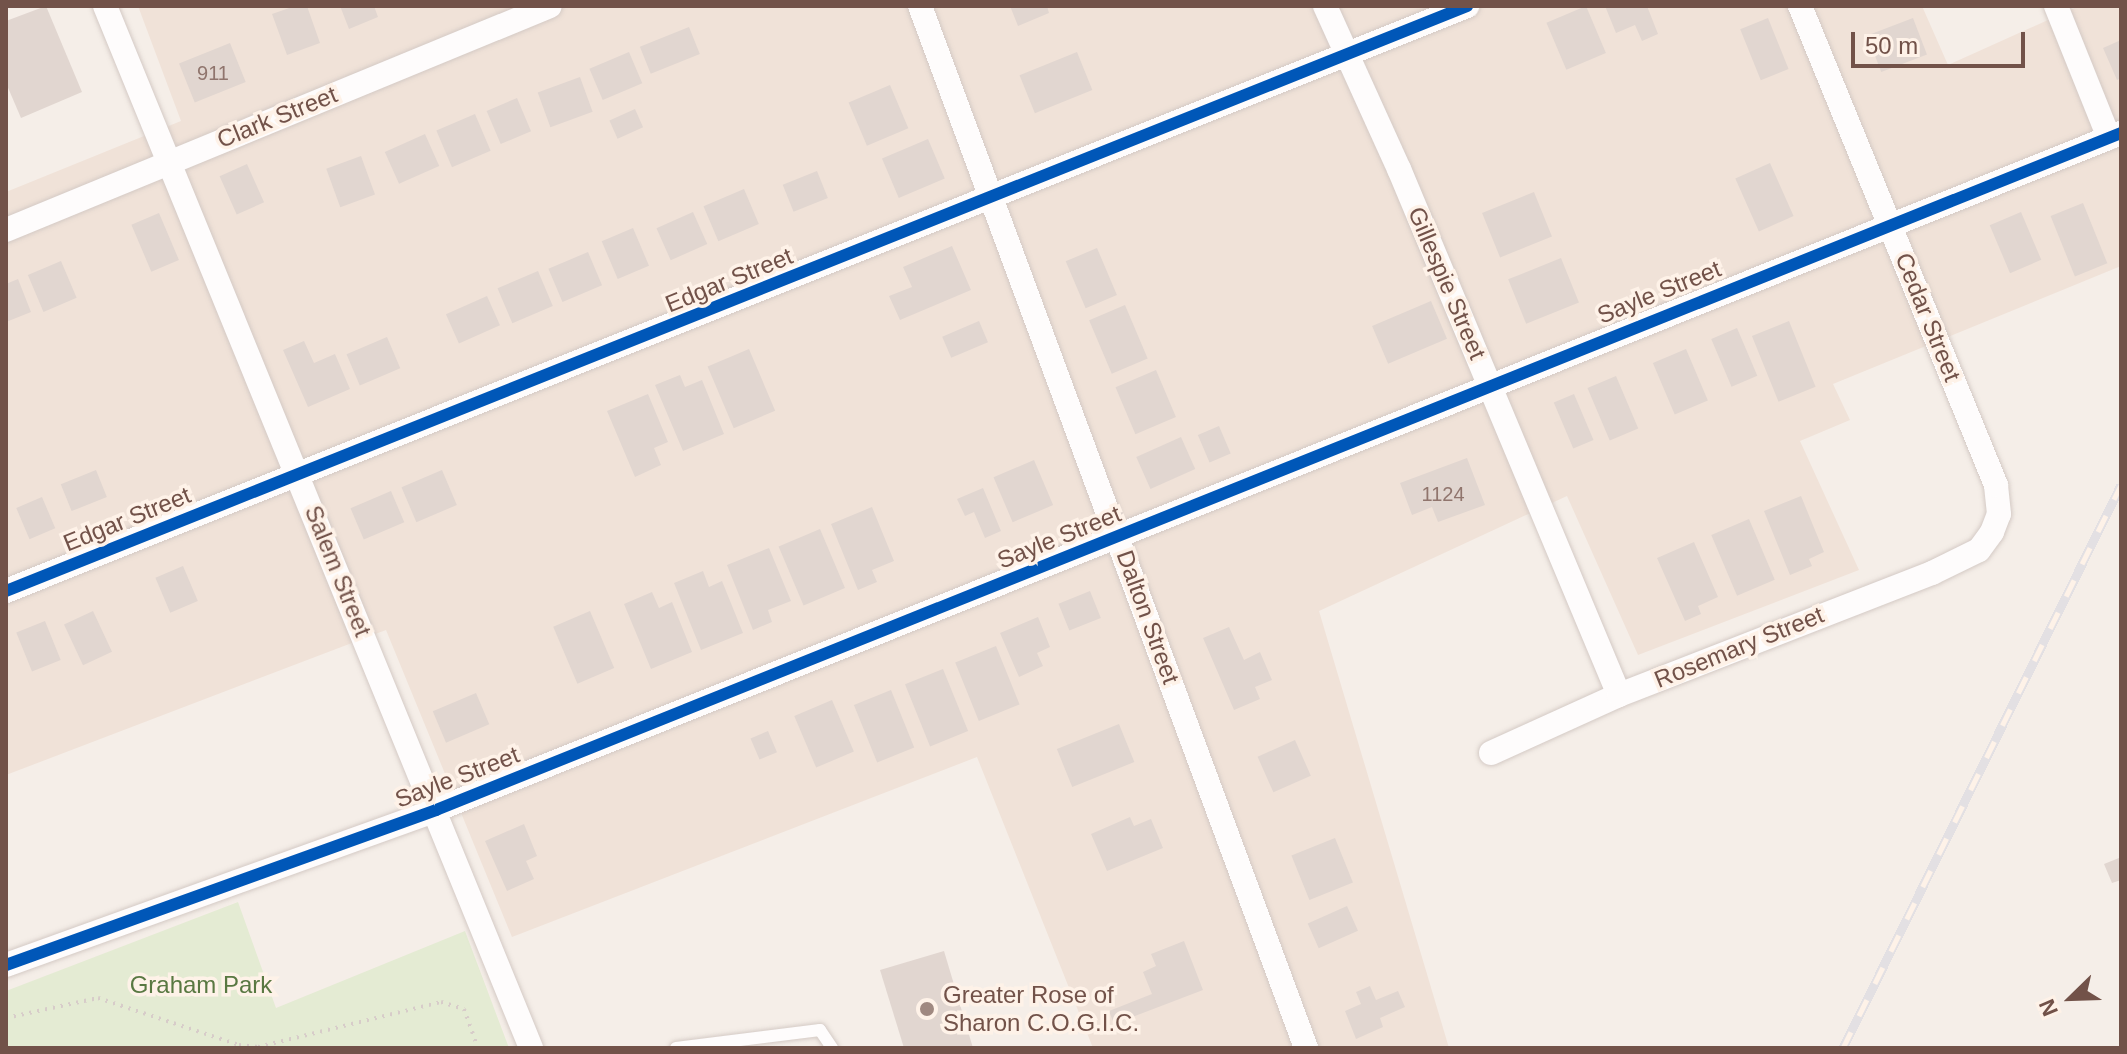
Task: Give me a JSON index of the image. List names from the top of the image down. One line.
{"streets":{"street":["Clark Street","Edgar Street","Gillespie Street","Sayle Street","Cedar Street","Salem Street","Dalton Street","Rosemary Street"]},"crossings":[["Clark Street","Salem Street"],["Edgar Street","Gillespie Street"],["Edgar Street","Salem Street"],["Edgar Street","Dalton Street"],["Gillespie Street","Sayle Street"],["Gillespie Street","Rosemary Street"],["Sayle Street","Cedar Street"],["Sayle Street","Salem Street"],["Sayle Street","Dalton Street"],["Cedar Street","Rosemary Street"]],"parks":["Graham Park"],"places":["Greater Rose of Sharon C.O.G.I.C."],"house_numbers":["911","1124"],"scale_bar":"50 m","north":"bottom left"}
